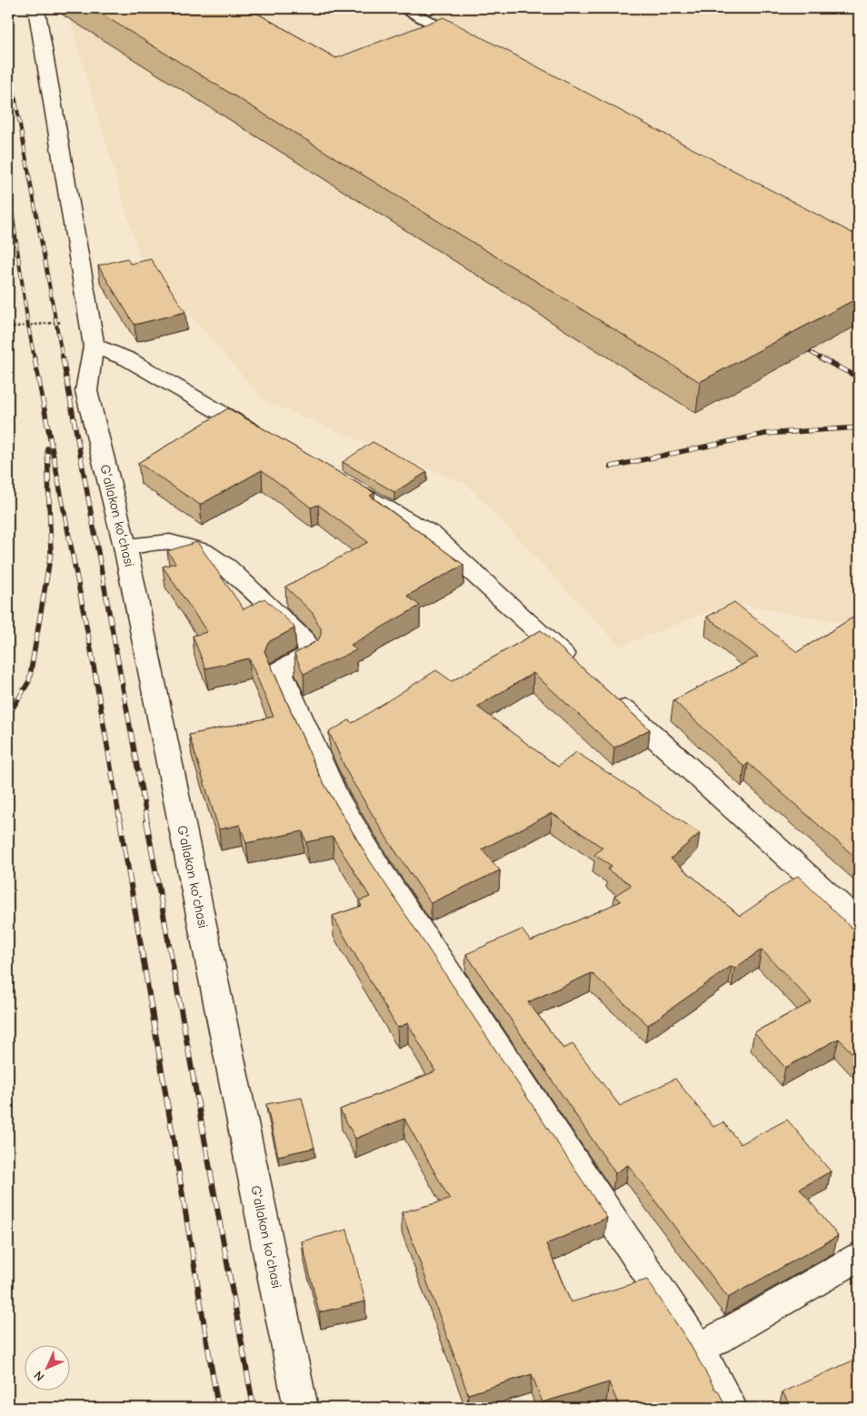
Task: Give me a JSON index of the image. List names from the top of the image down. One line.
{"streets":{"street":["Gʻallakon koʻchasi"]},"north":"bottom left"}
